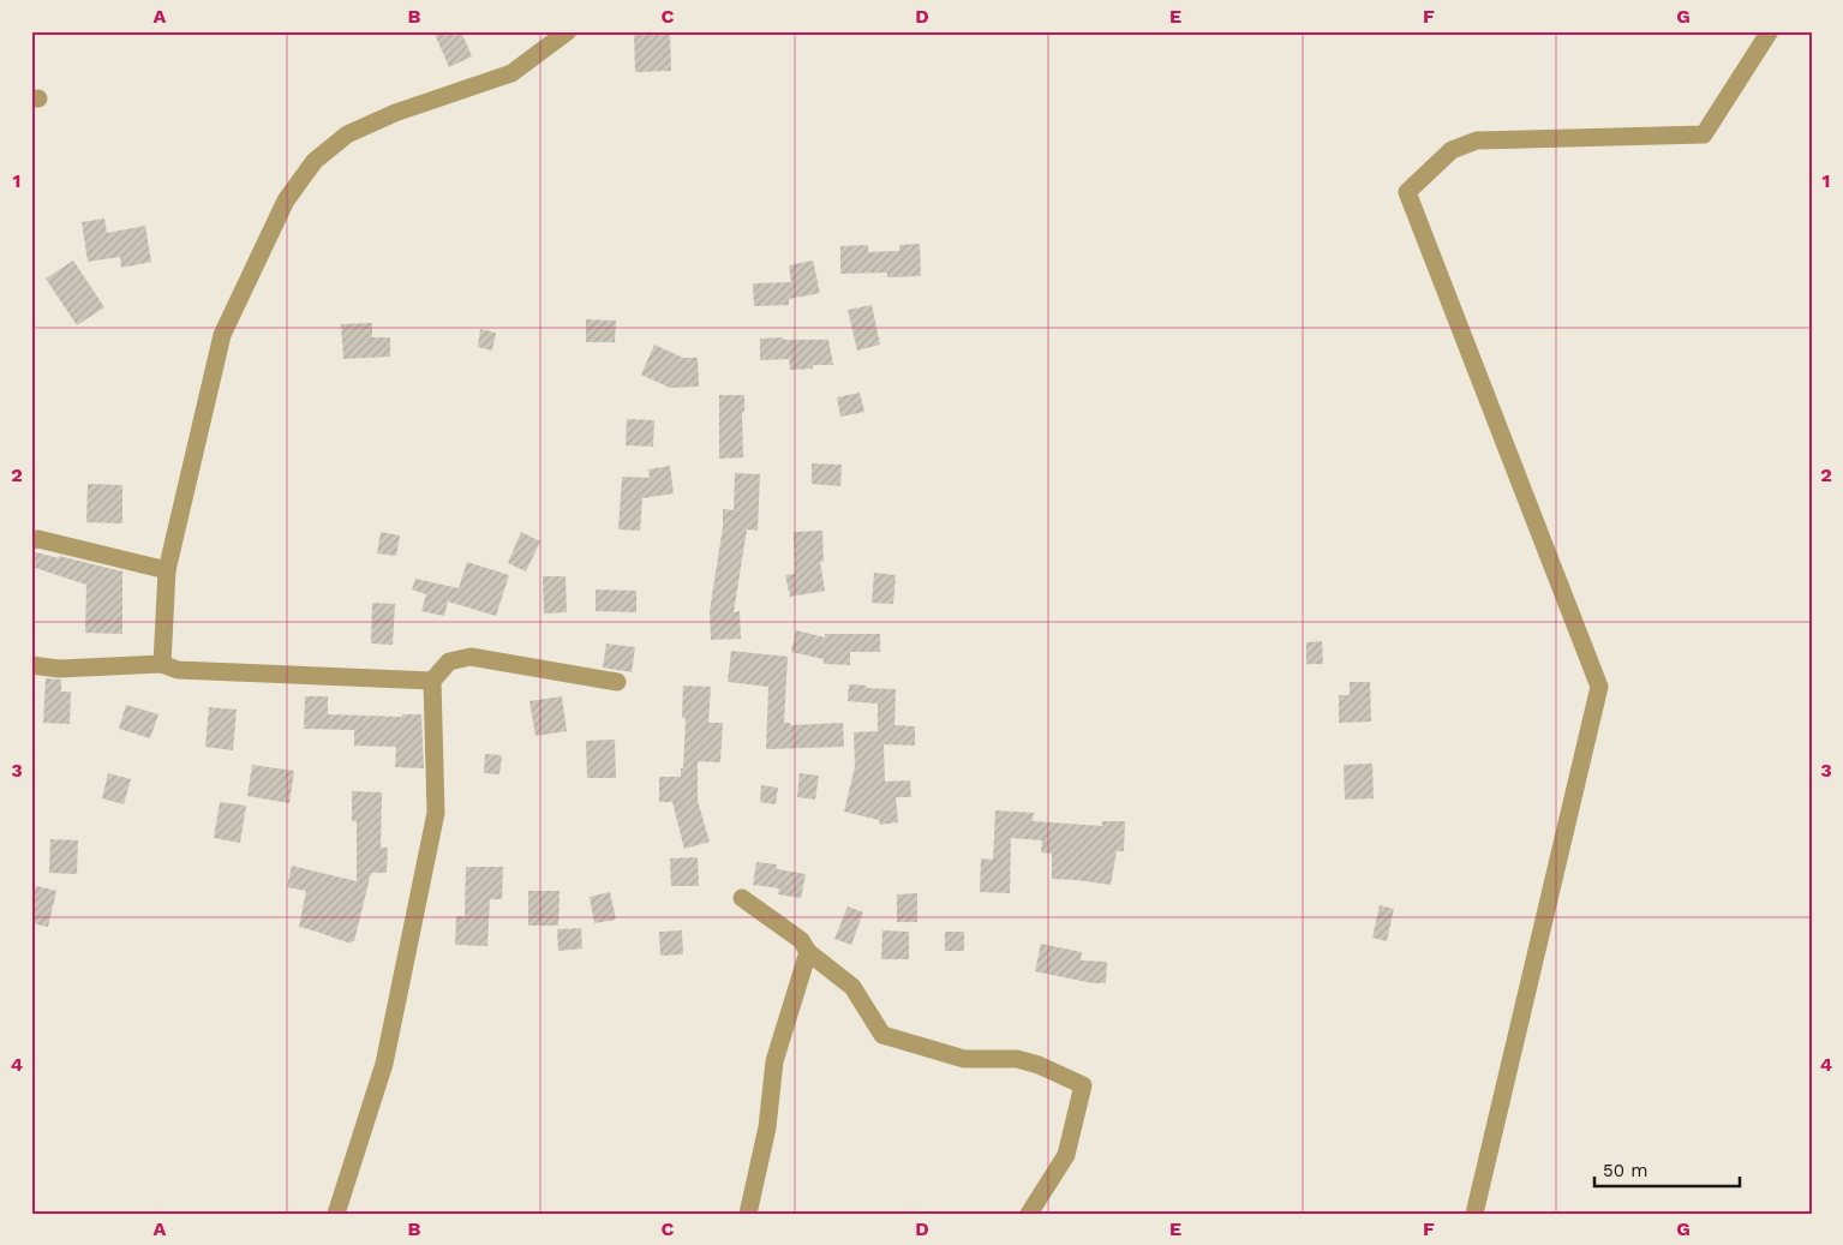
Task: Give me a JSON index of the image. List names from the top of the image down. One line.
{"scale_bar":"50 m","grid":{"columns":["A","B","C","D","E","F","G"],"rows":["1","2","3","4"]}}
